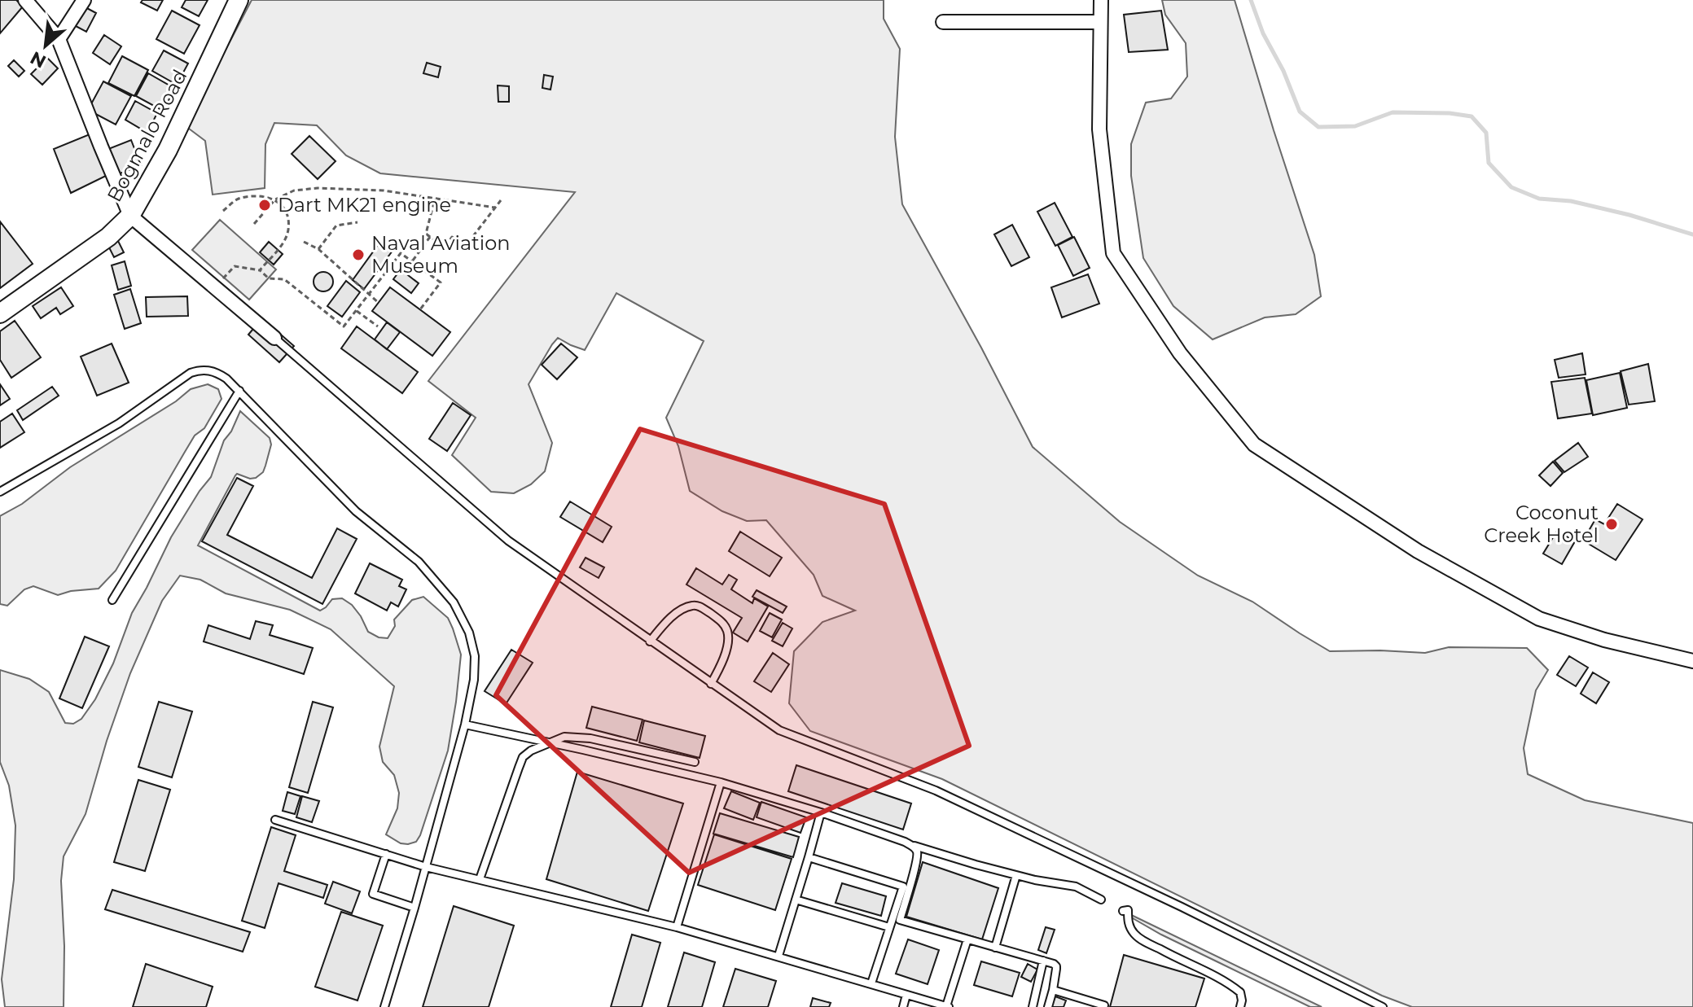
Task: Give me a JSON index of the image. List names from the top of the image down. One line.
{"streets":{"street":["Bogmalo Road"]},"places":["Dart MK21 engine","Naval Aviation Museum","Coconut Creek Hotel"],"north":"bottom left"}
